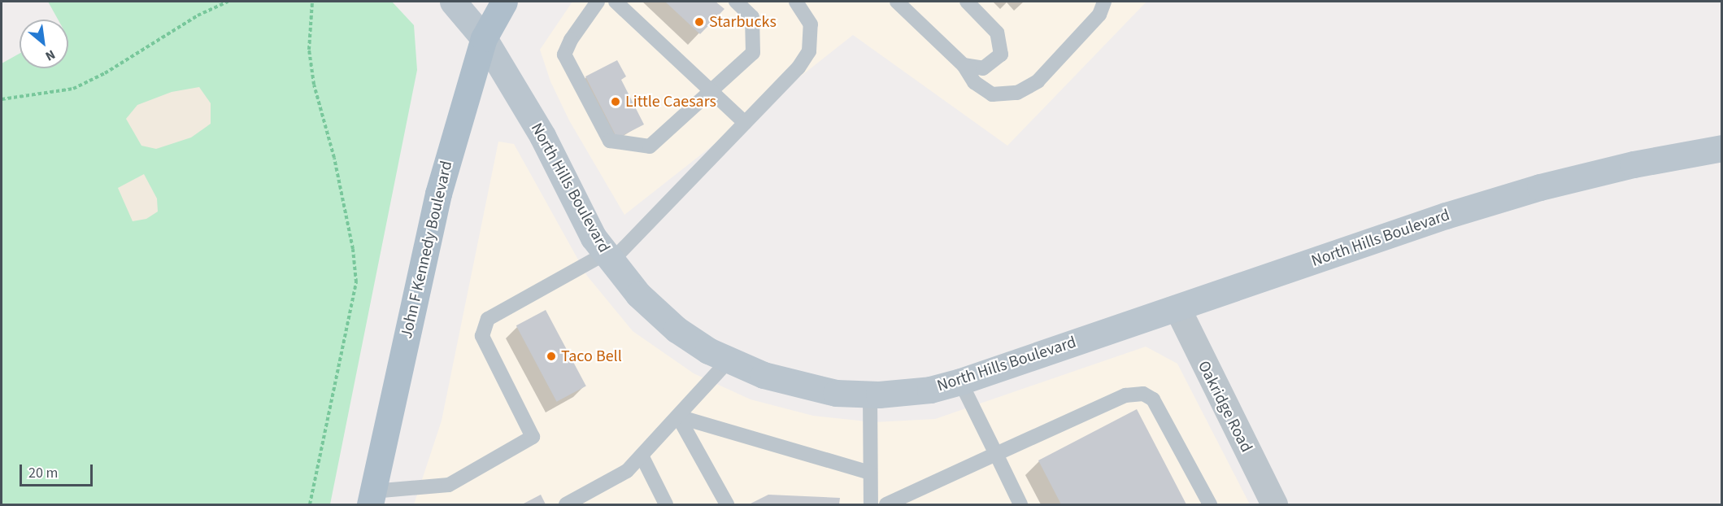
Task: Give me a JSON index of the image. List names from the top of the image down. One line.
{"streets":{"main road":["John F Kennedy Boulevard"],"street":["North Hills Boulevard","Oakridge Road"]},"crossings":[["North Hills Boulevard","John F Kennedy Boulevard"],["North Hills Boulevard","Oakridge Road"]],"places":["Starbucks","Little Caesars","Taco Bell"],"scale_bar":"20 m","north":"bottom right"}
